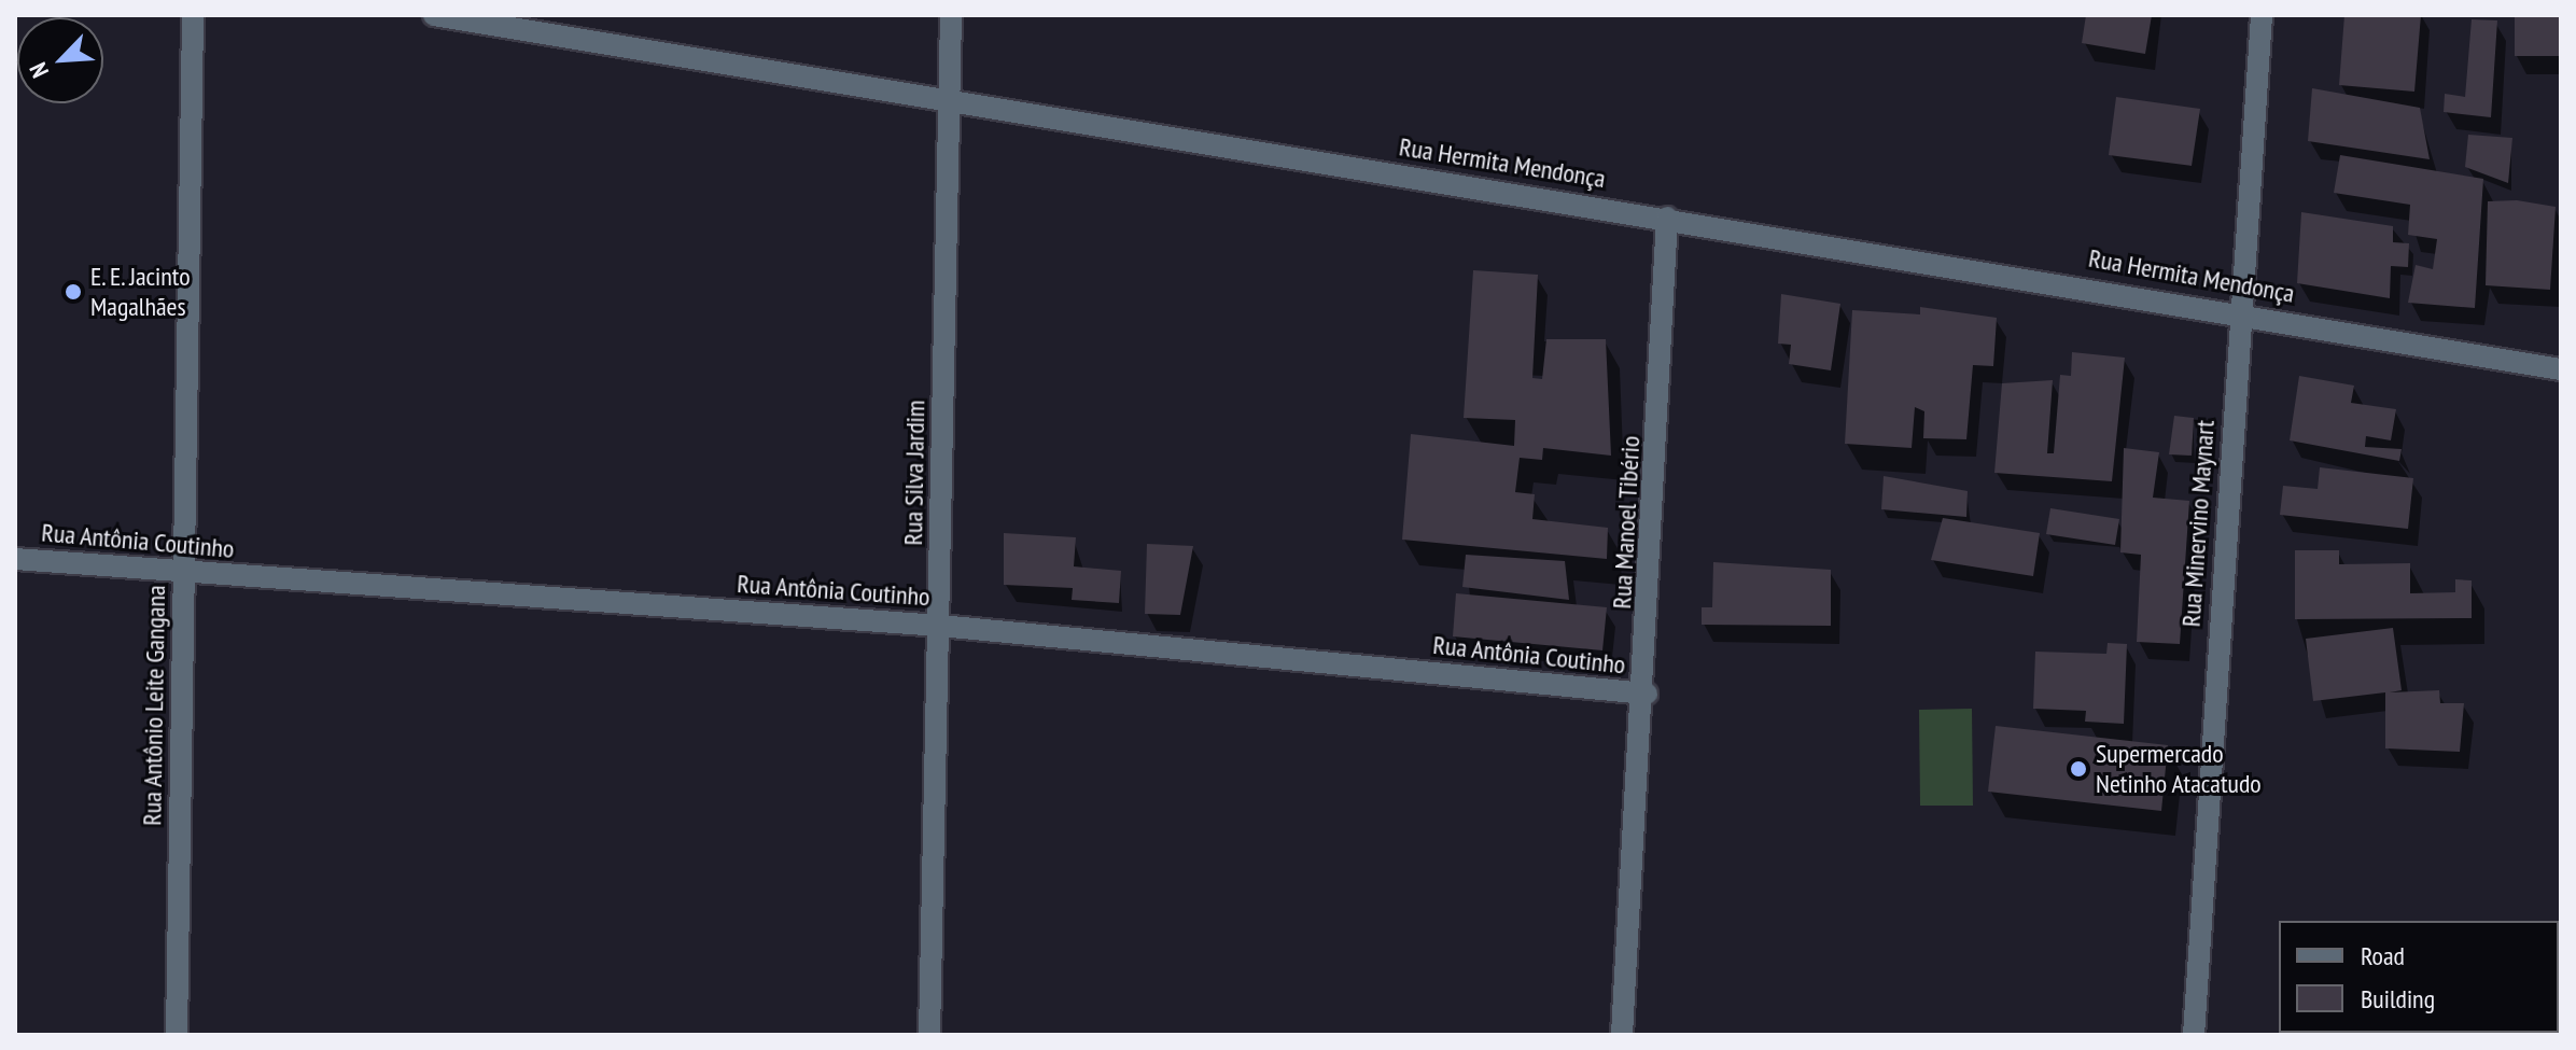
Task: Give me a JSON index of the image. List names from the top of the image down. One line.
{"streets":{"street":["Rua Hermita Mendonça","Rua Silva Jardim","Rua Manoel Tibério","Rua Minervino Maynart","Rua Antônia Coutinho","Rua Antônio Leite Gangana"]},"crossings":[["Rua Hermita Mendonça","Rua Silva Jardim"],["Rua Hermita Mendonça","Rua Manoel Tibério"],["Rua Hermita Mendonça","Rua Minervino Maynart"],["Rua Silva Jardim","Rua Antônia Coutinho"],["Rua Manoel Tibério","Rua Antônia Coutinho"],["Rua Antônia Coutinho","Rua Antônio Leite Gangana"]],"places":["E. E. Jacinto Magalhães","Supermercado Netinho Atacatudo"],"legend":["Road","Building"],"north":"bottom left"}
